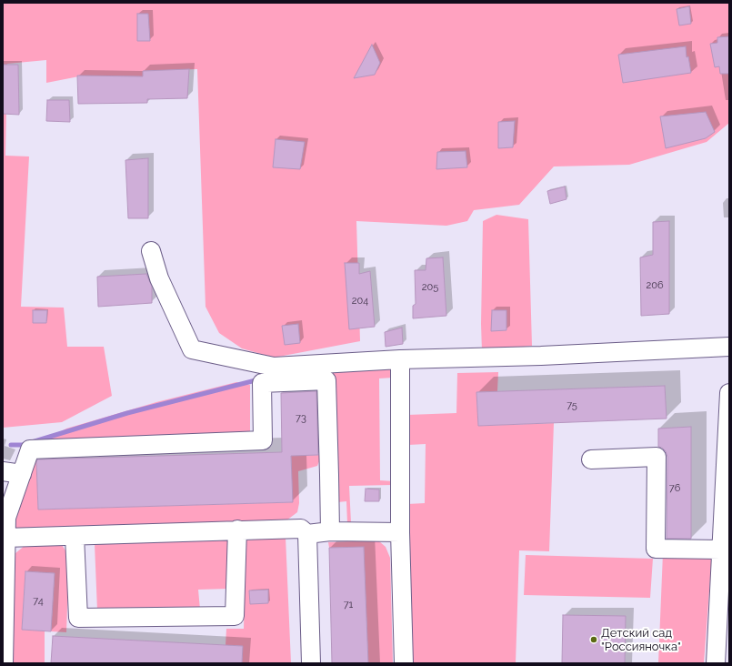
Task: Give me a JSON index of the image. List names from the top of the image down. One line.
{"places":["Детский сад \"Россияночка\""],"house_numbers":["206","205","204","75","73","76","74","71"]}
